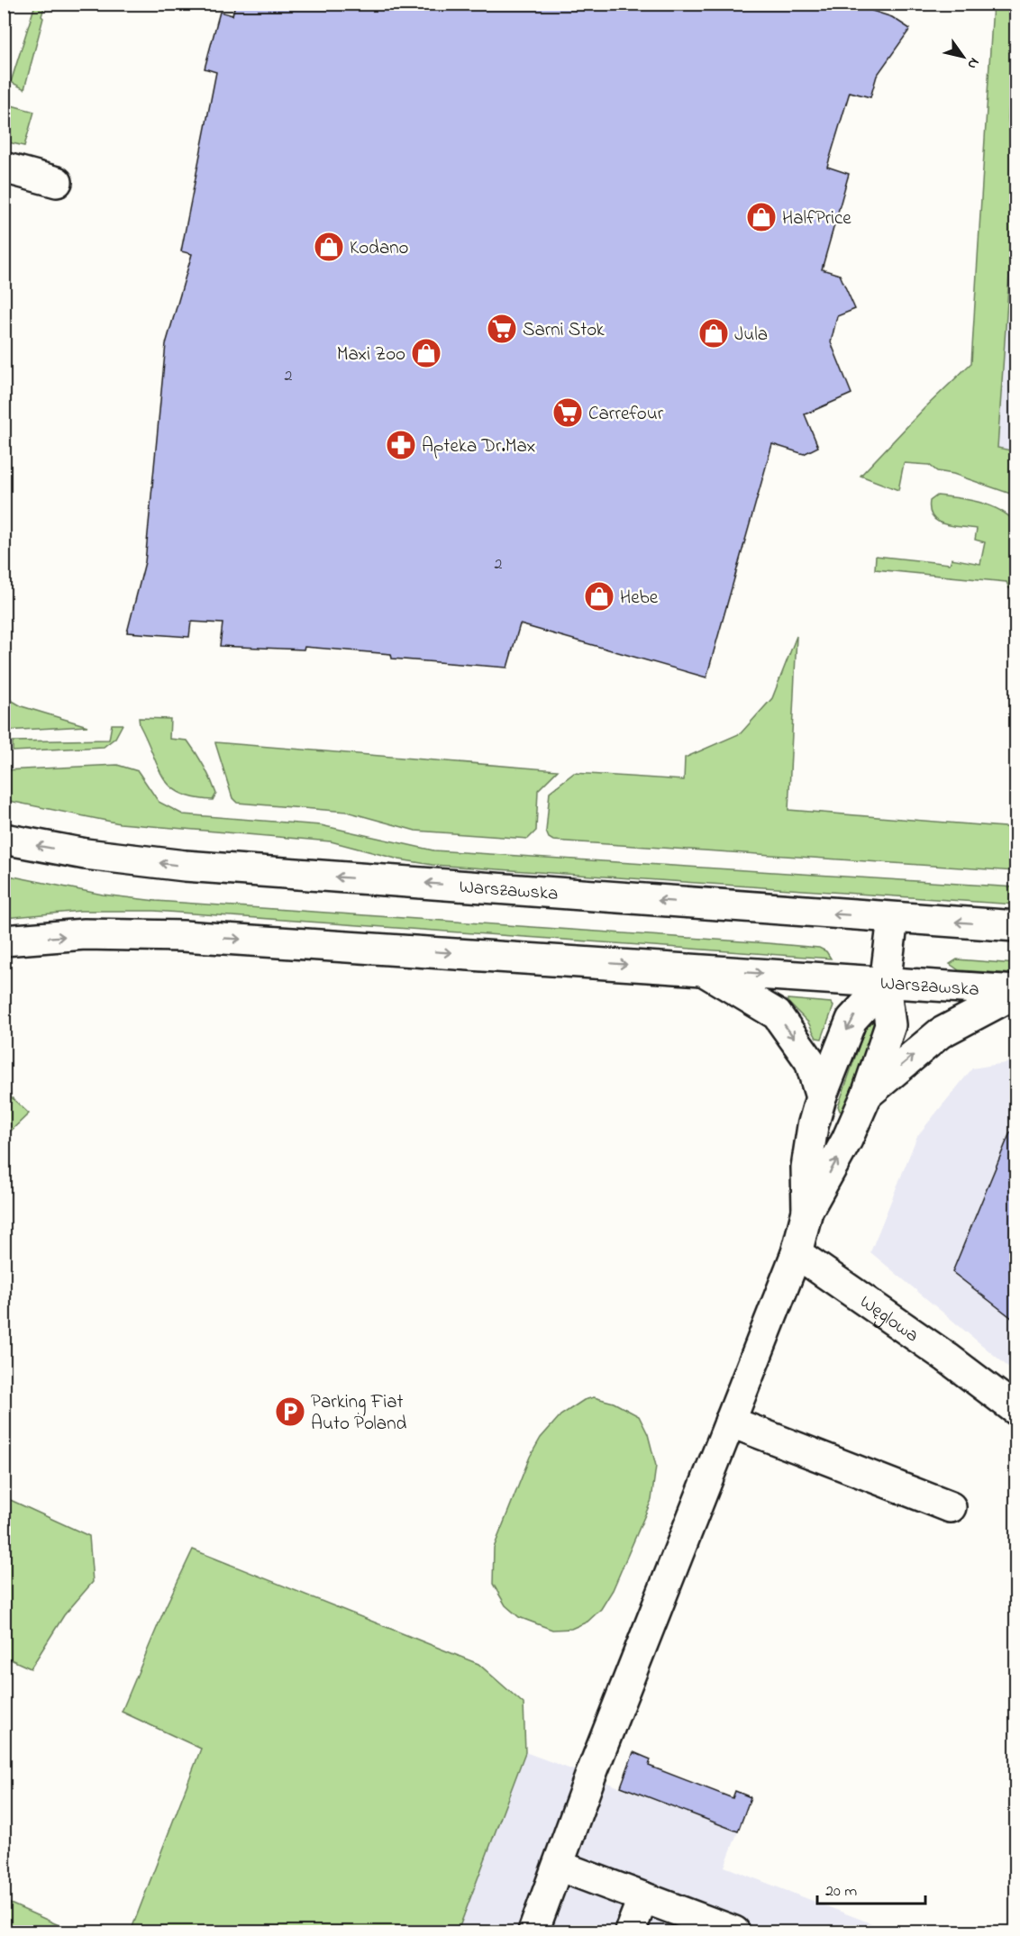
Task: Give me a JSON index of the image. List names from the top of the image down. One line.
{"streets":{"main road":["Warszawska","Węglowa"]},"places":{"shop":["HalfPrice","Kodano","Jula","Maxi Zoo","Hebe"],"supermarket":["Sarni Stok","Carrefour"],"pharmacy":["Apteka Dr.Max"],"parking":["Parking Fiat Auto Poland"]},"house_numbers":["2","2"],"scale_bar":"20 m","north":"bottom right"}
